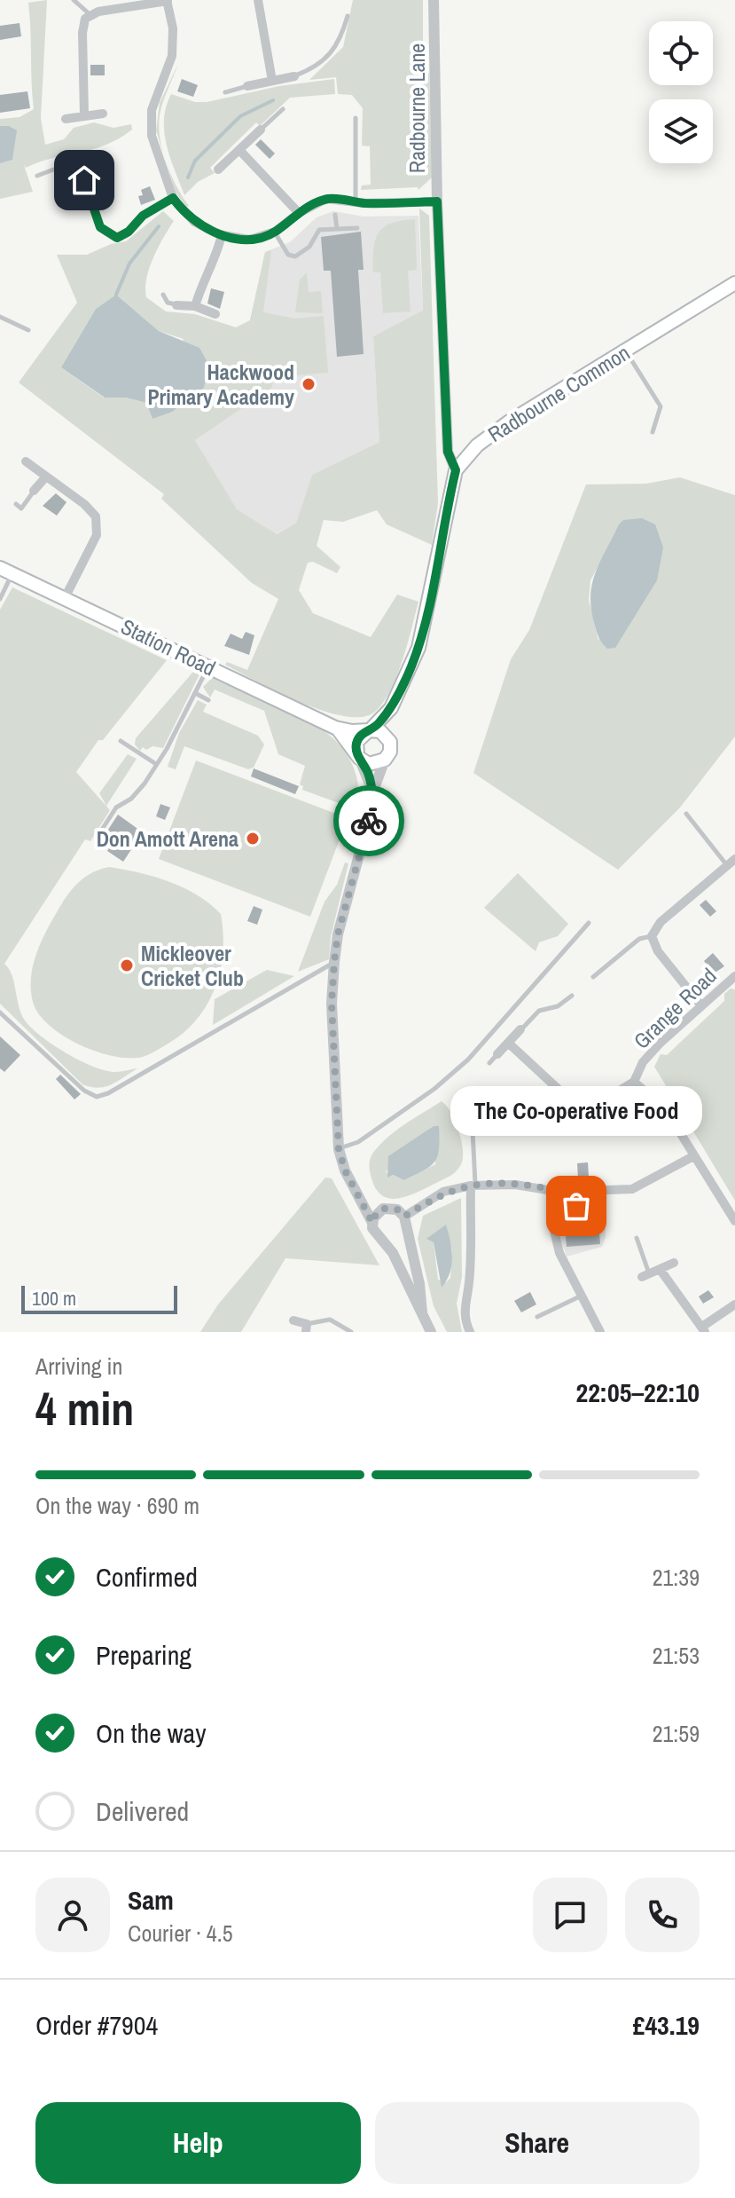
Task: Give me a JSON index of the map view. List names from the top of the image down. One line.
{"streets":{"main road":["Radbourne Common","Station Road"],"street":["Radbourne Lane","Grange Road"]},"crossings":[["Radbourne Lane","Radbourne Common"]],"places":["Hackwood Primary Academy","Don Amott Arena","Mickleover Cricket Club","The Co-operative Food"],"scale_bar":"100 m","page":{"bubble":"The Co-operative Food","scale":"100 m","heading":["4 min","Arriving in","22:05–22:10"],"panel":["Sam","Courier · 4.5","Order #7904","£43.19"],"bar":"On the way · 690 m","list":[["Confirmed","21:39"],["Preparing","21:53"],["On the way","21:59"],"Delivered"],"buttons":["Help","Share"]}}
